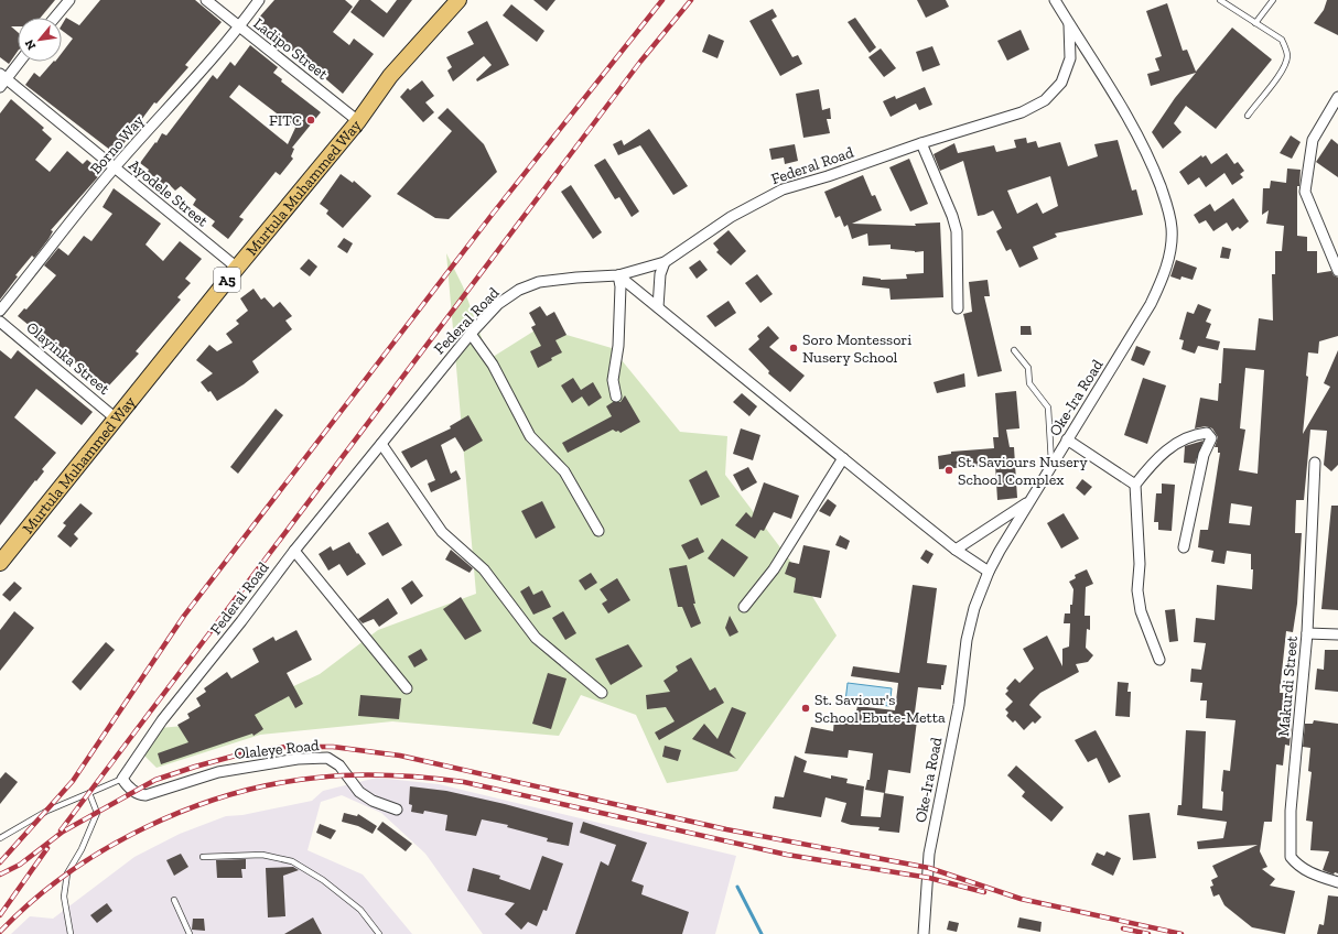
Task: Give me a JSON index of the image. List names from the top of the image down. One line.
{"streets":{"main road":["Murtula Muhammed Way","A5"],"street":["Ladipo Street","Borno Way","Federal Road","Ayodele Street","Olayinka Street","Oke-Ira Road","Makurdi Street","Olaleye Road"]},"crossings":[["Ladipo Street","Borno Way"],["Ladipo Street","Murtula Muhammed Way"],["Borno Way","Ayodele Street"],["Federal Road","Oke-Ira Road"],["Federal Road","Olaleye Road"],["Murtula Muhammed Way","Ayodele Street"],["Murtula Muhammed Way","Olayinka Street"]],"places":["FITC","Soro Montessori Nusery School","St. Saviours Nusery School Complex","St. Saviour's School Ebute-Metta"],"north":"bottom left"}
